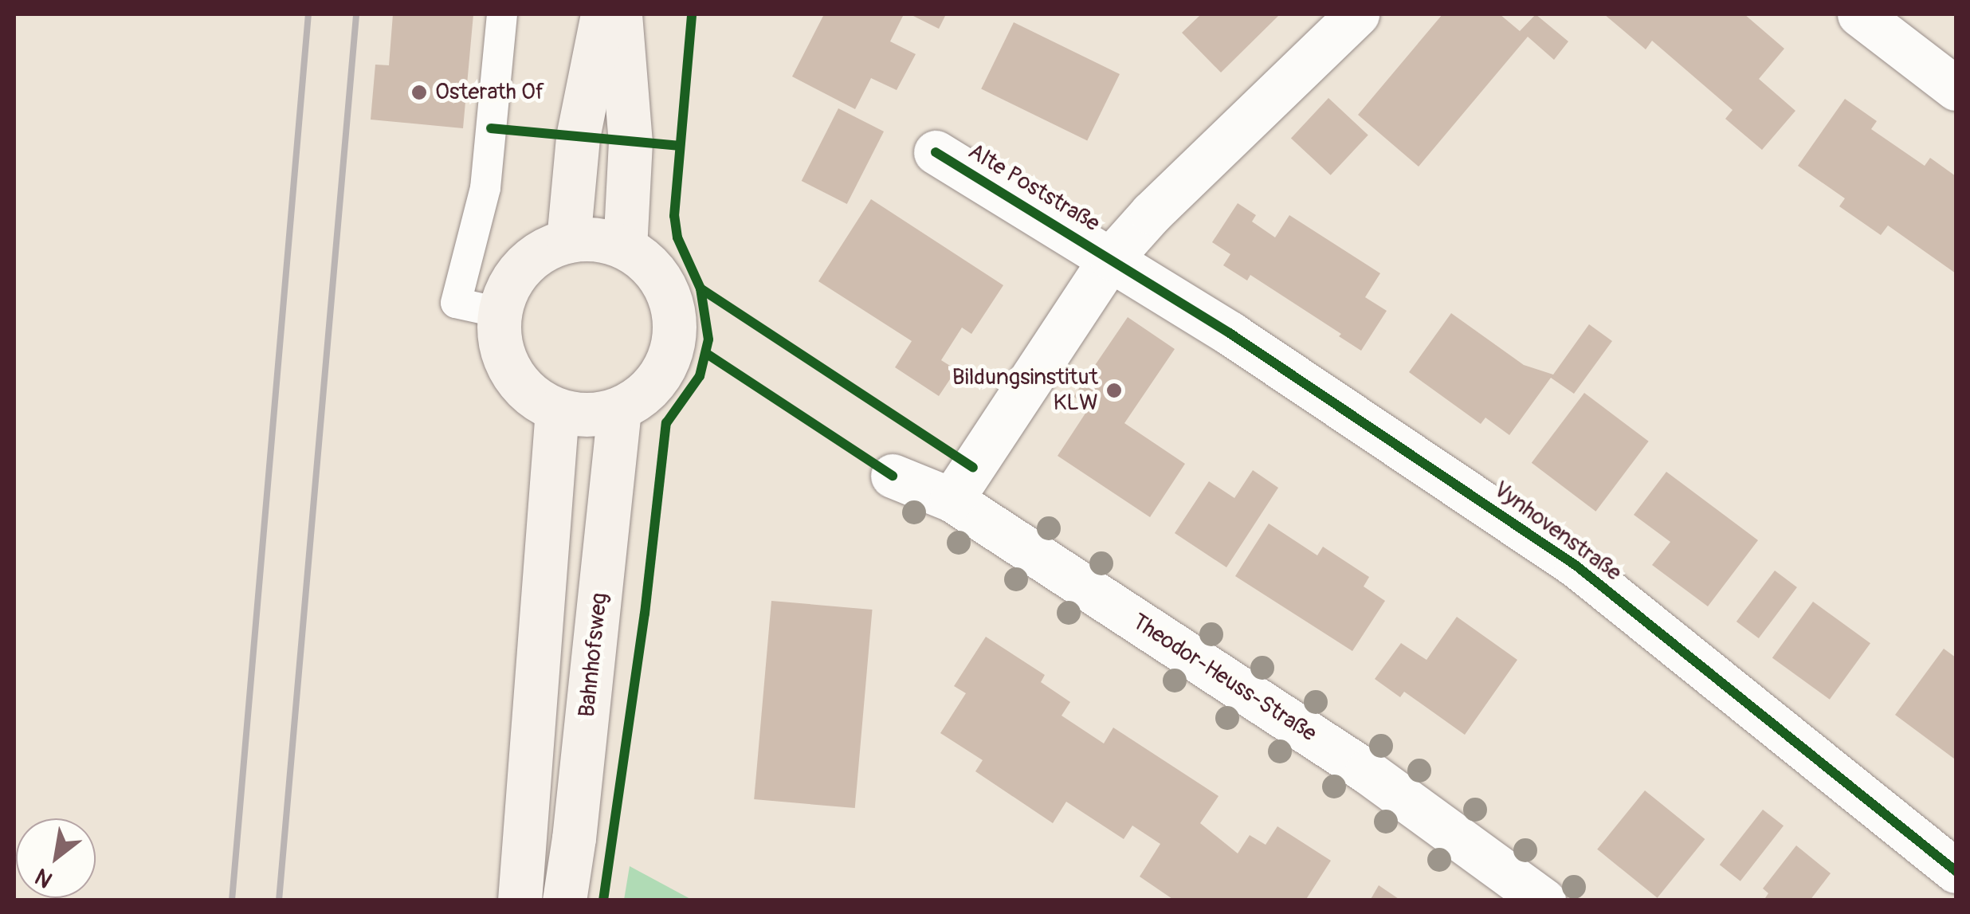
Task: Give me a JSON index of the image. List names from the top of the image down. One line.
{"streets":{"main road":["Bahnhofsweg"],"street":["Alte Poststraße","Vynhovenstraße","Theodor-Heuss-Straße"]},"crossings":[["Alte Poststraße","Vynhovenstraße"],["Alte Poststraße","Theodor-Heuss-Straße"]],"places":["Osterath Of","Bildungsinstitut KLW"],"north":"bottom left"}
